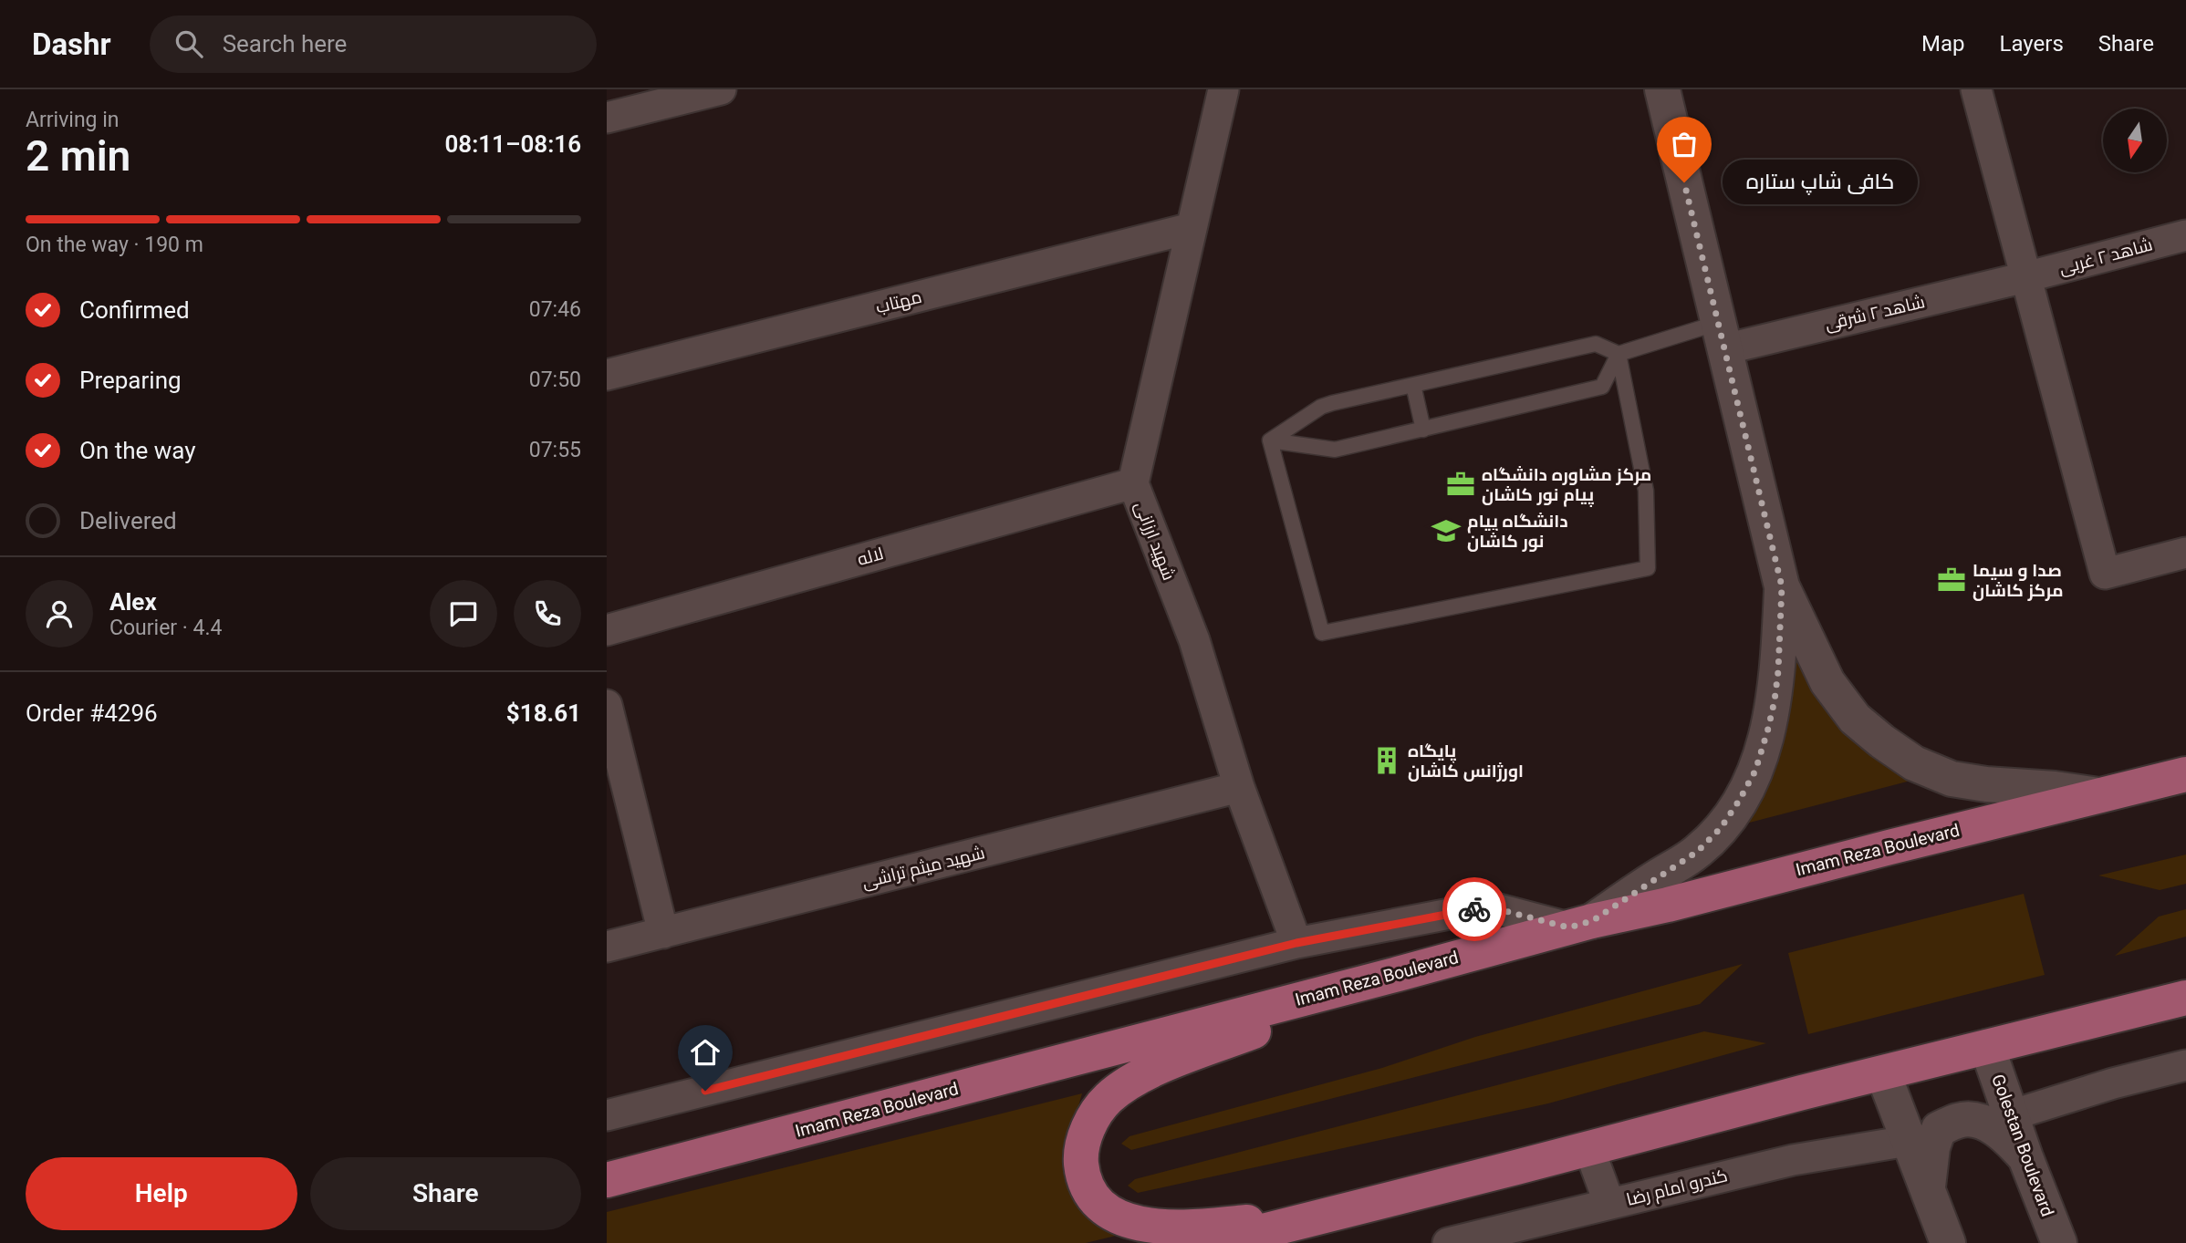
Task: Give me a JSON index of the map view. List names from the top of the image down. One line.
{"streets":{"main road":["Imam Reza Boulevard","Golestan Boulevard"],"street":["شاهد ۲ غربی","مهتاب","شاهد ۲ شرقی","شهید ارزانی","لاله","شهید میثم تراشی","کندرو امام رضا"]},"crossings":[["شاهد ۲ غربی","شاهد ۲ شرقی"],["مهتاب","شهید ارزانی"],["شهید ارزانی","لاله"],["شهید ارزانی","شهید میثم تراشی"]],"places":{"other":["کافی شاپ ستاره"],"office":["مرکز مشاوره دانشگاه پیام نور کاشان","صدا و سیما مرکز کاشان"],"school or university":["دانشگاه پیام نور کاشان"],"building":["پایگاه اورژانس کاشان"]},"north":"bottom","page":{"header":"Dashr","search":"Search here","nav":["Map","Layers","Share"],"heading":["2 min","Arriving in","08:11–08:16"],"panel":["Alex","Courier · 4.4","Order #4296","$18.61"],"bubble":"کافی شاپ ستاره","bar":"On the way · 190 m","list":[["Confirmed","07:46"],["Preparing","07:50"],["On the way","07:55"],"Delivered"],"buttons":["Help","Share"]}}
